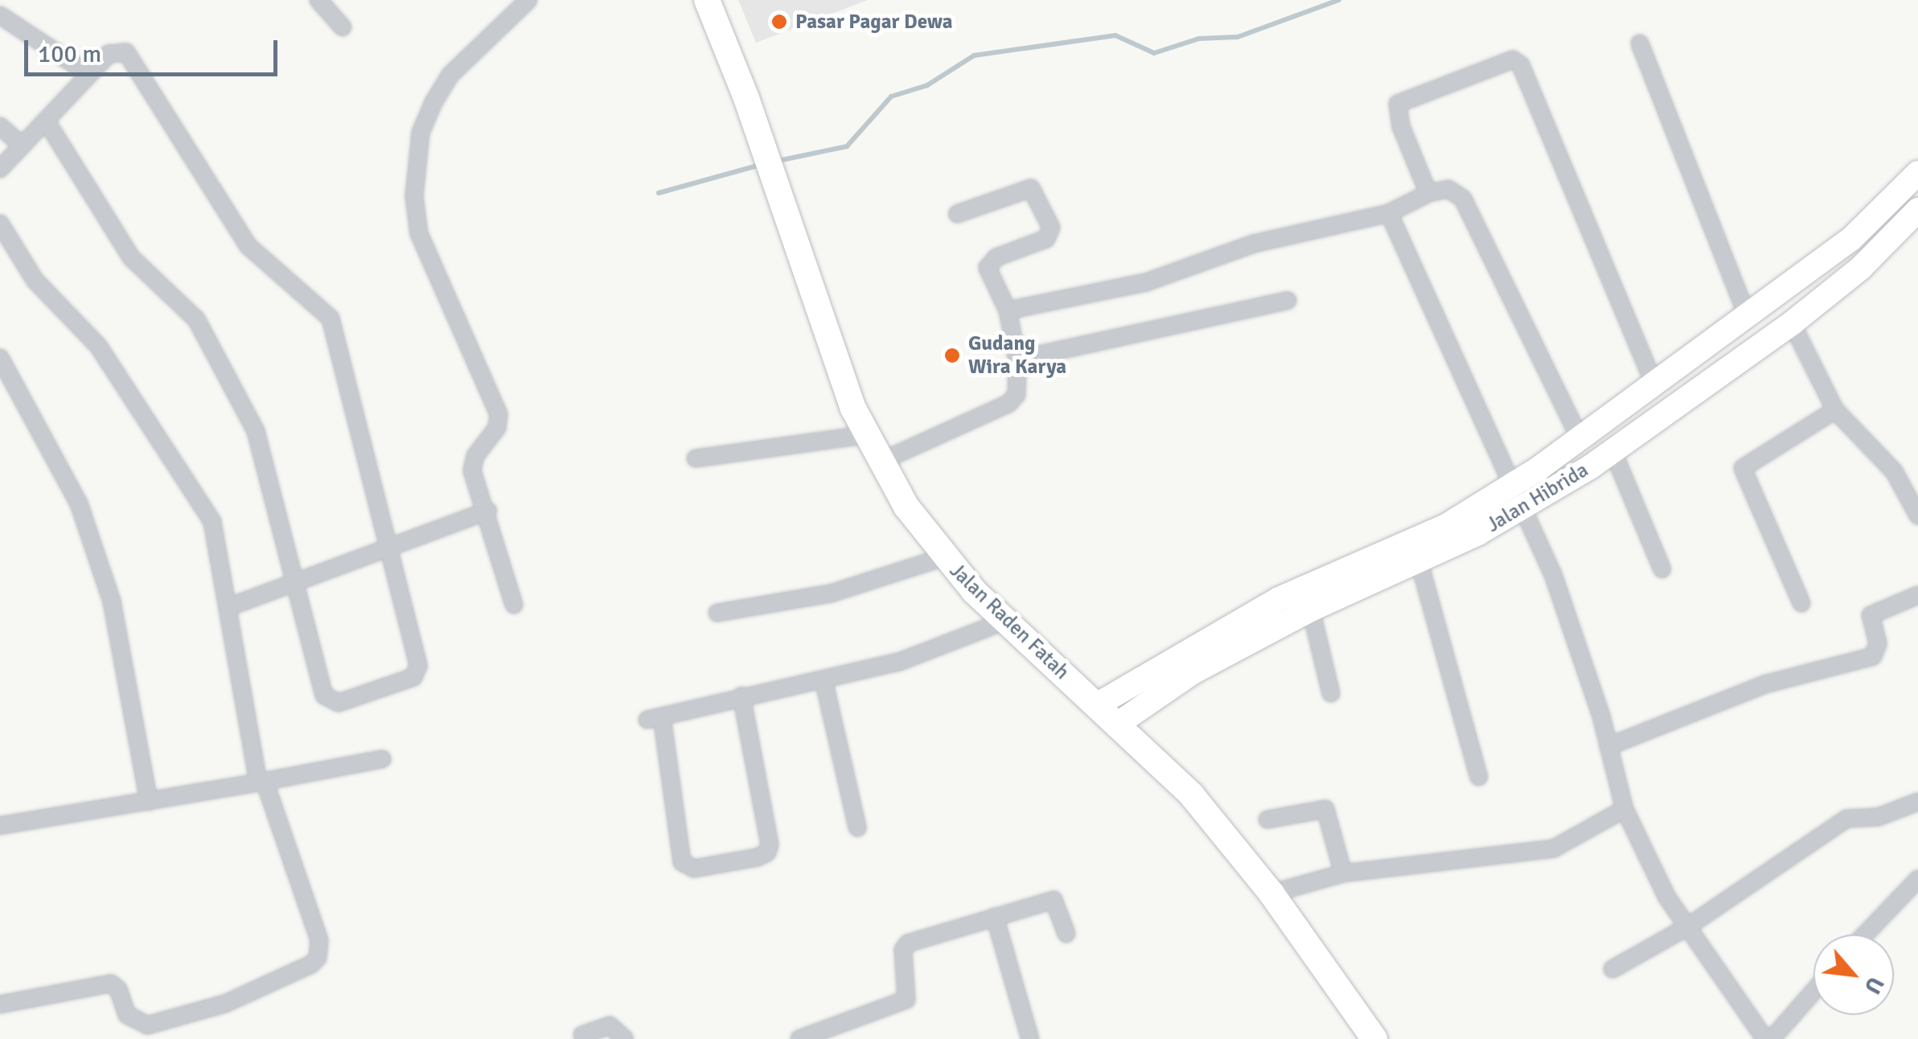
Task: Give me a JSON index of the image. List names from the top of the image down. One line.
{"streets":{"highway":["Jalan Raden Fatah"],"main road":["Jalan Hibrida"]},"crossings":[["Jalan Hibrida","Jalan Raden Fatah"]],"places":["Pasar Pagar Dewa","Gudang Wira Karya"],"scale_bar":"100 m","north":"bottom right"}
